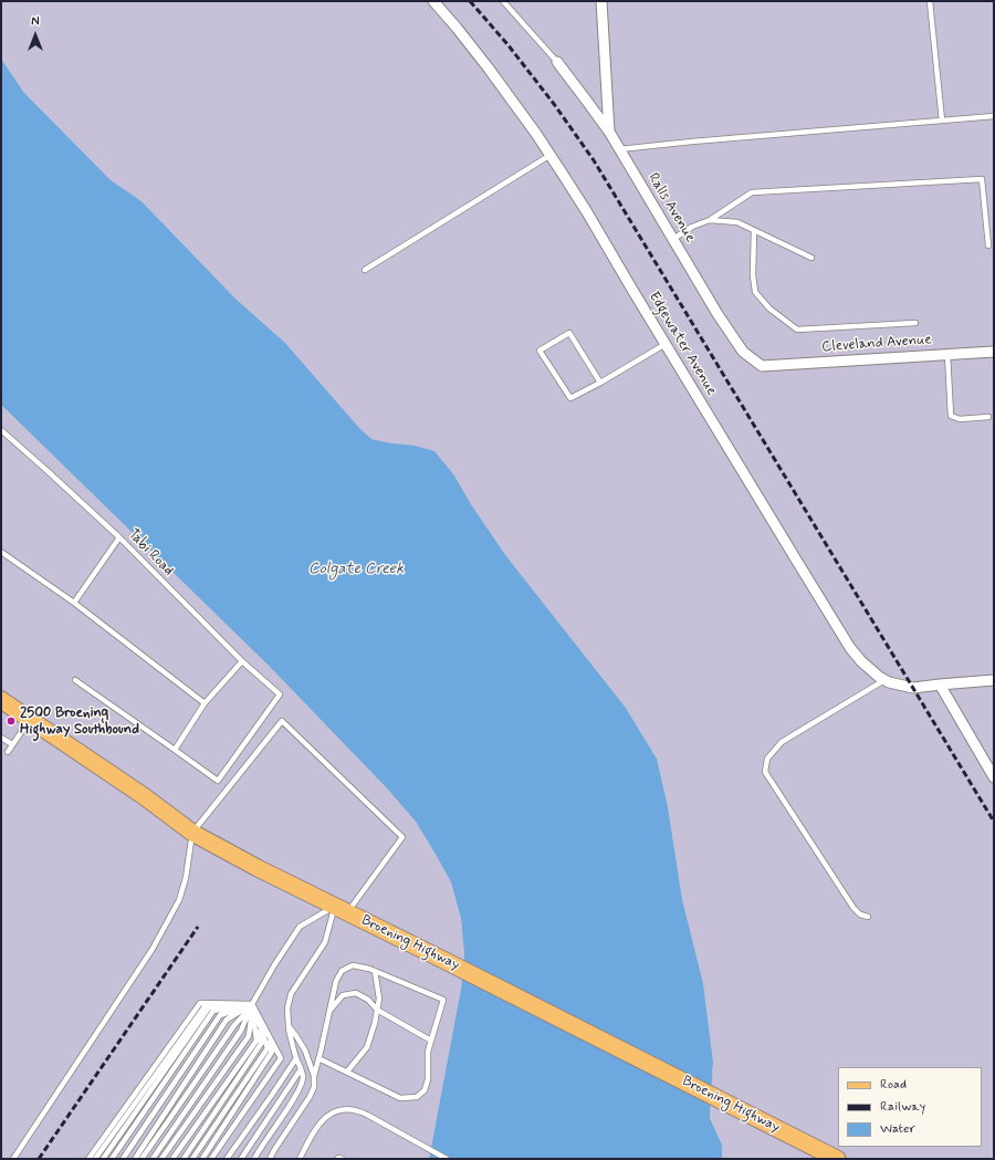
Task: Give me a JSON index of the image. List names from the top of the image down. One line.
{"streets":{"main road":["Broening Highway"],"street":["Ralls Avenue","Edgewater Avenue","Cleveland Avenue"],"lane":["Tabi Road"]},"crossings":[["Ralls Avenue","Cleveland Avenue"]],"water":["Colgate Creek"],"places":["2500 Broening Highway Southbound"],"legend":["Road","Railway","Water"],"north":"top"}
